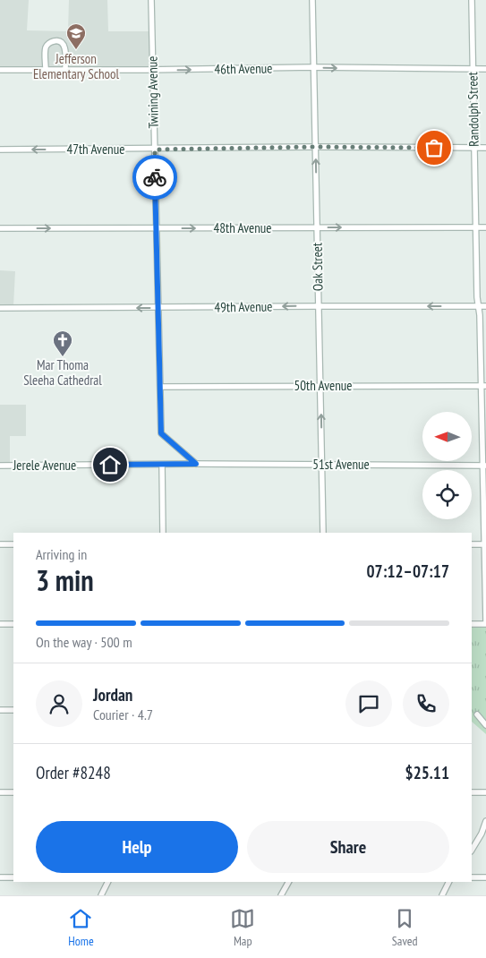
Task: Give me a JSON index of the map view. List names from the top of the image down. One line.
{"streets":{"street":["46th Avenue","Twining Avenue","Randolph Street","47th Avenue","48th Avenue","Oak Street","49th Avenue","50th Avenue","51st Avenue","Jerele Avenue"]},"crossings":[["46th Avenue","Twining Avenue"],["46th Avenue","Randolph Street"],["46th Avenue","Oak Street"],["Twining Avenue","47th Avenue"],["Twining Avenue","48th Avenue"],["Twining Avenue","49th Avenue"],["Twining Avenue","50th Avenue"],["Twining Avenue","51st Avenue"],["Twining Avenue","Jerele Avenue"],["Randolph Street","47th Avenue"],["Randolph Street","48th Avenue"],["Randolph Street","49th Avenue"],["Randolph Street","50th Avenue"],["Randolph Street","51st Avenue"],["47th Avenue","Oak Street"],["48th Avenue","Oak Street"],["Oak Street","49th Avenue"],["Oak Street","50th Avenue"],["Oak Street","51st Avenue"],["51st Avenue","Jerele Avenue"]],"one_way":["46th Avenue","48th Avenue","49th Avenue"],"places":{"school or university":["Jefferson Elementary School"],"church":["Mar Thoma Sleeha Cathedral"]},"north":"left","page":{"heading":["3 min","Arriving in","07:12–07:17"],"panel":["Jordan","Courier · 4.7","Order #8248","$25.11"],"bar":"On the way · 500 m","buttons":["Help","Share"],"tabs":["Home","Map","Saved"]}}
